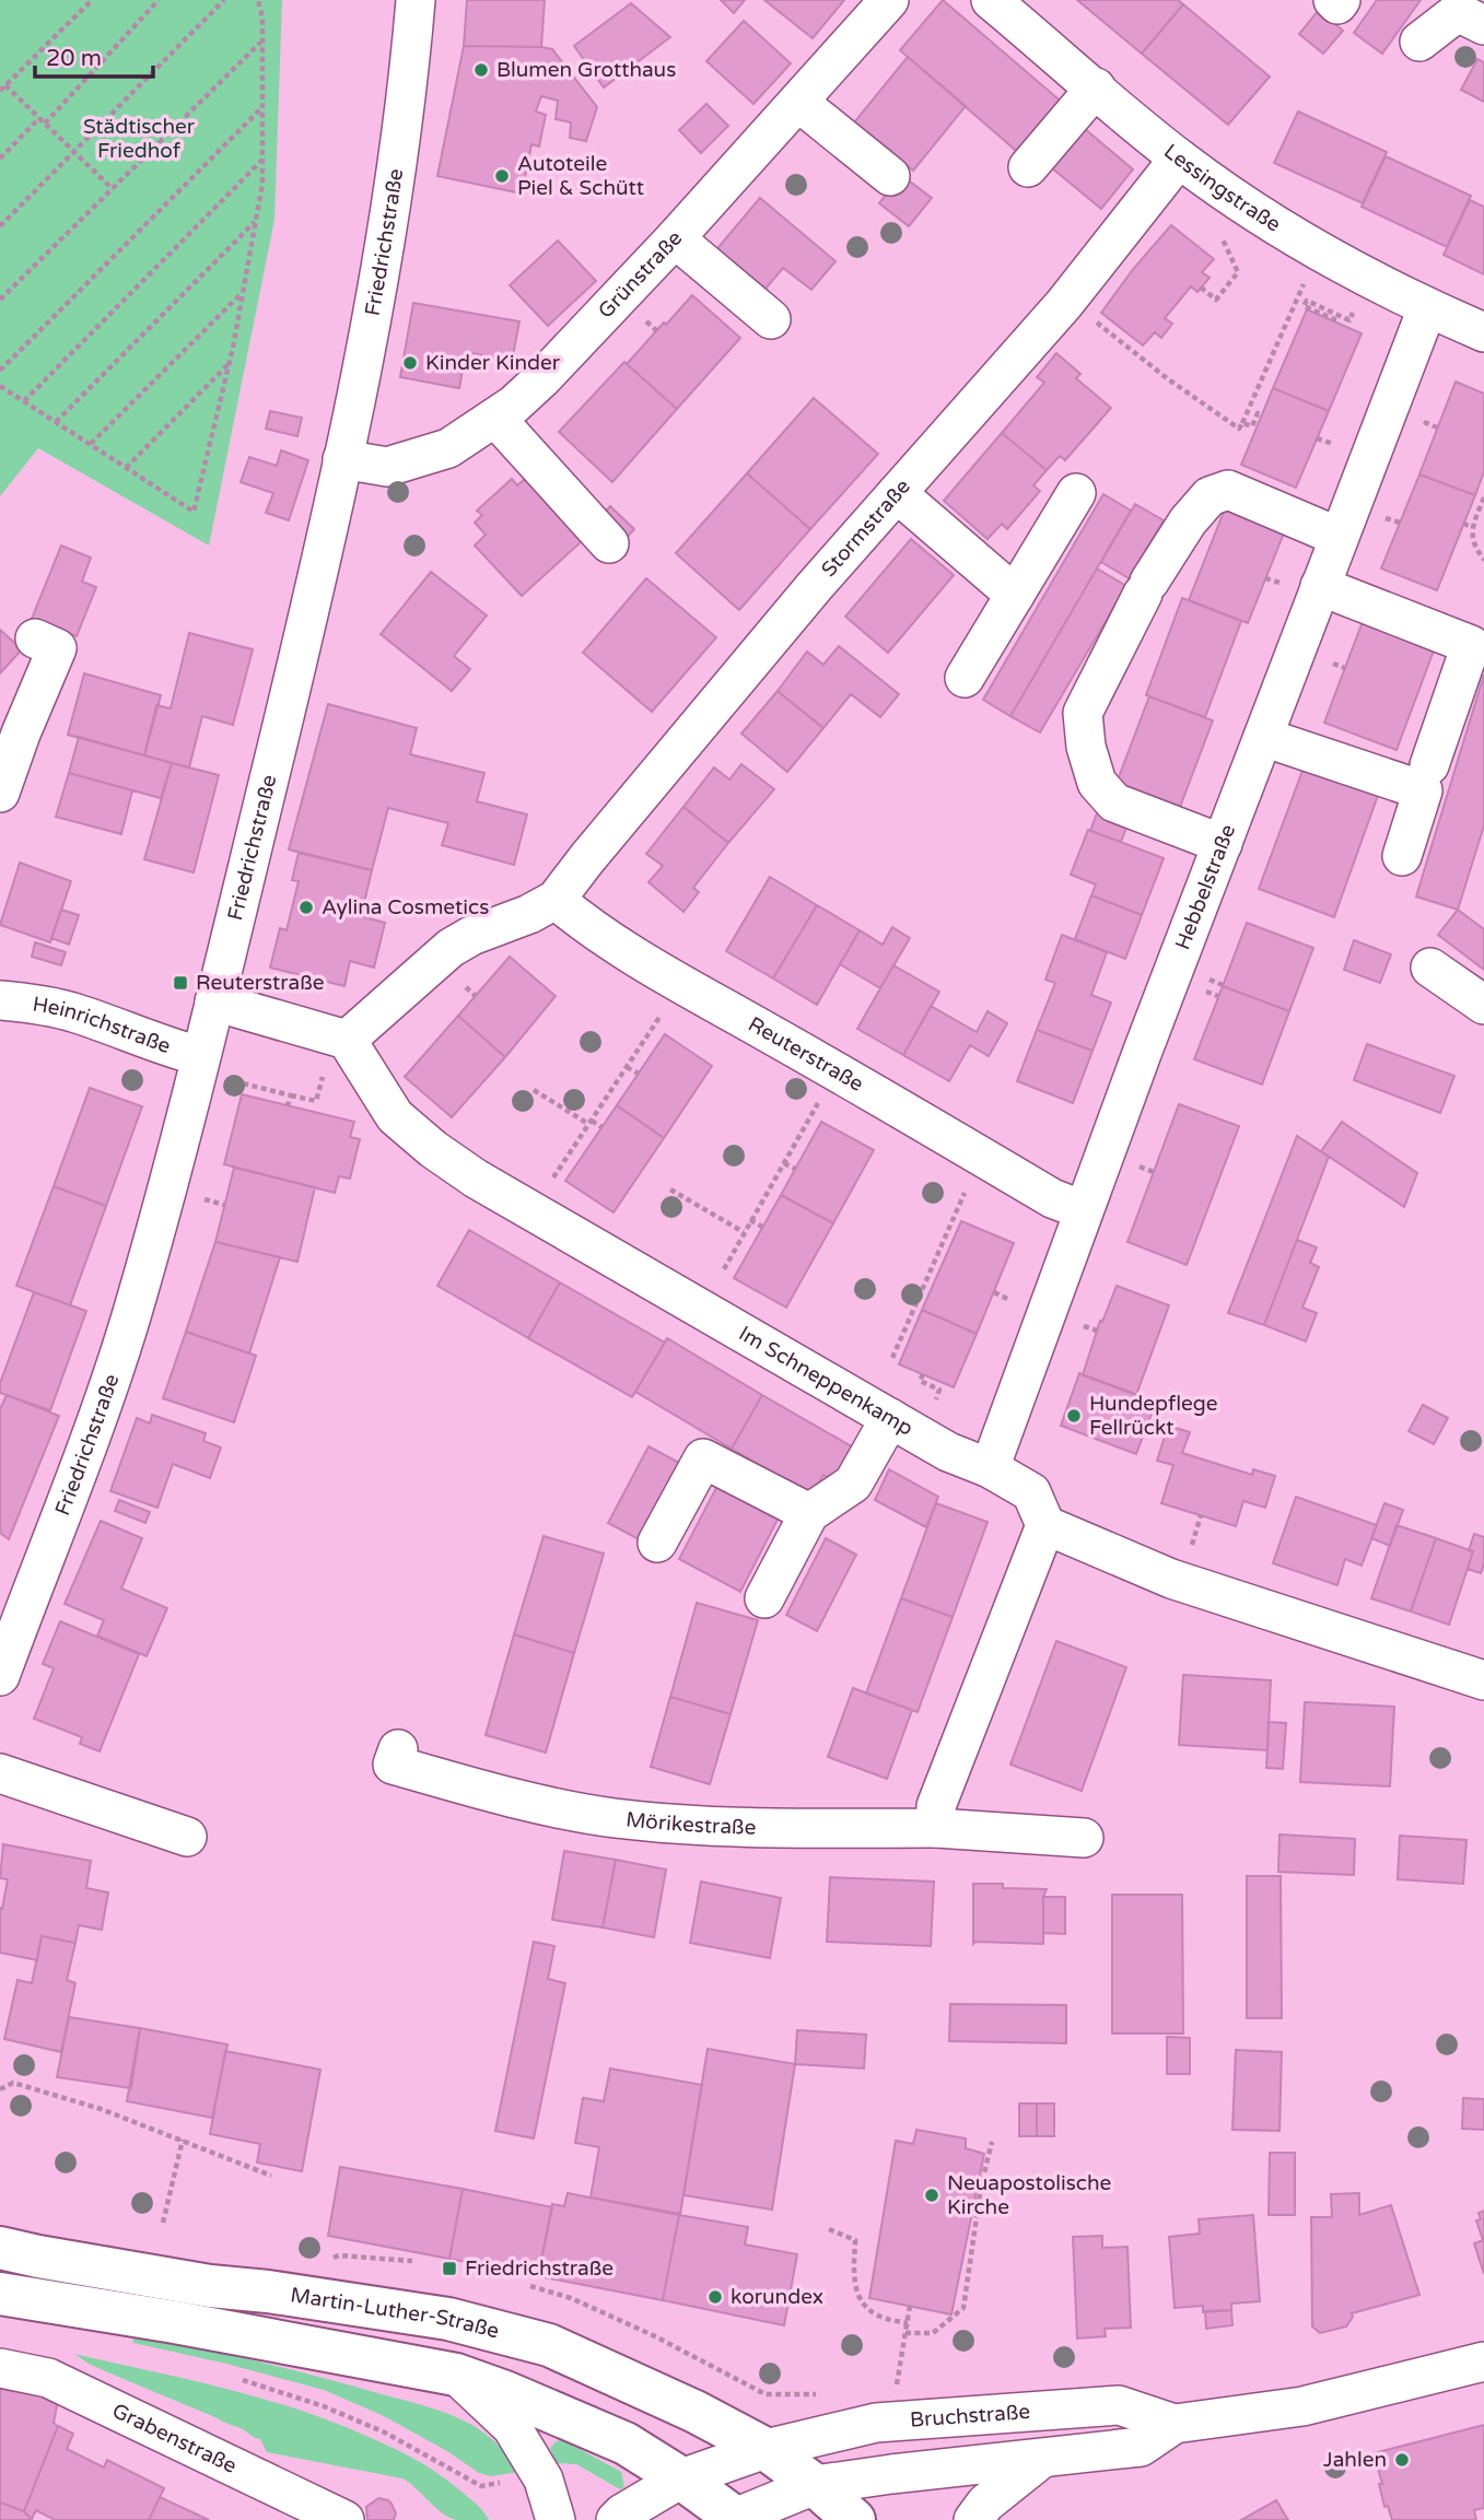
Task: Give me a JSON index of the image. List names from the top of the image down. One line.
{"streets":{"main road":["Martin-Luther-Straße"],"street":["Lessingstraße","Friedrichstraße","Grünstraße","Stormstraße","Hebbelstraße","Heinrichstraße","Reuterstraße","Im Schneppenkamp","Mörikestraße","Bruchstraße","Grabenstraße"]},"crossings":[["Lessingstraße","Stormstraße"],["Lessingstraße","Hebbelstraße"],["Friedrichstraße","Grünstraße"],["Friedrichstraße","Heinrichstraße"],["Stormstraße","Reuterstraße"],["Hebbelstraße","Reuterstraße"],["Hebbelstraße","Im Schneppenkamp"],["Martin-Luther-Straße","Bruchstraße"]],"parks":["Städtischer Friedhof"],"places":{"other":["Blumen Grotthaus","Autoteile Piel & Schütt","Kinder Kinder","Aylina Cosmetics","Hundepflege Fellrückt","Neuapostolische Kirche","korundex","Jahlen"],"transit":["Reuterstraße","Friedrichstraße"]},"scale_bar":"20 m"}
